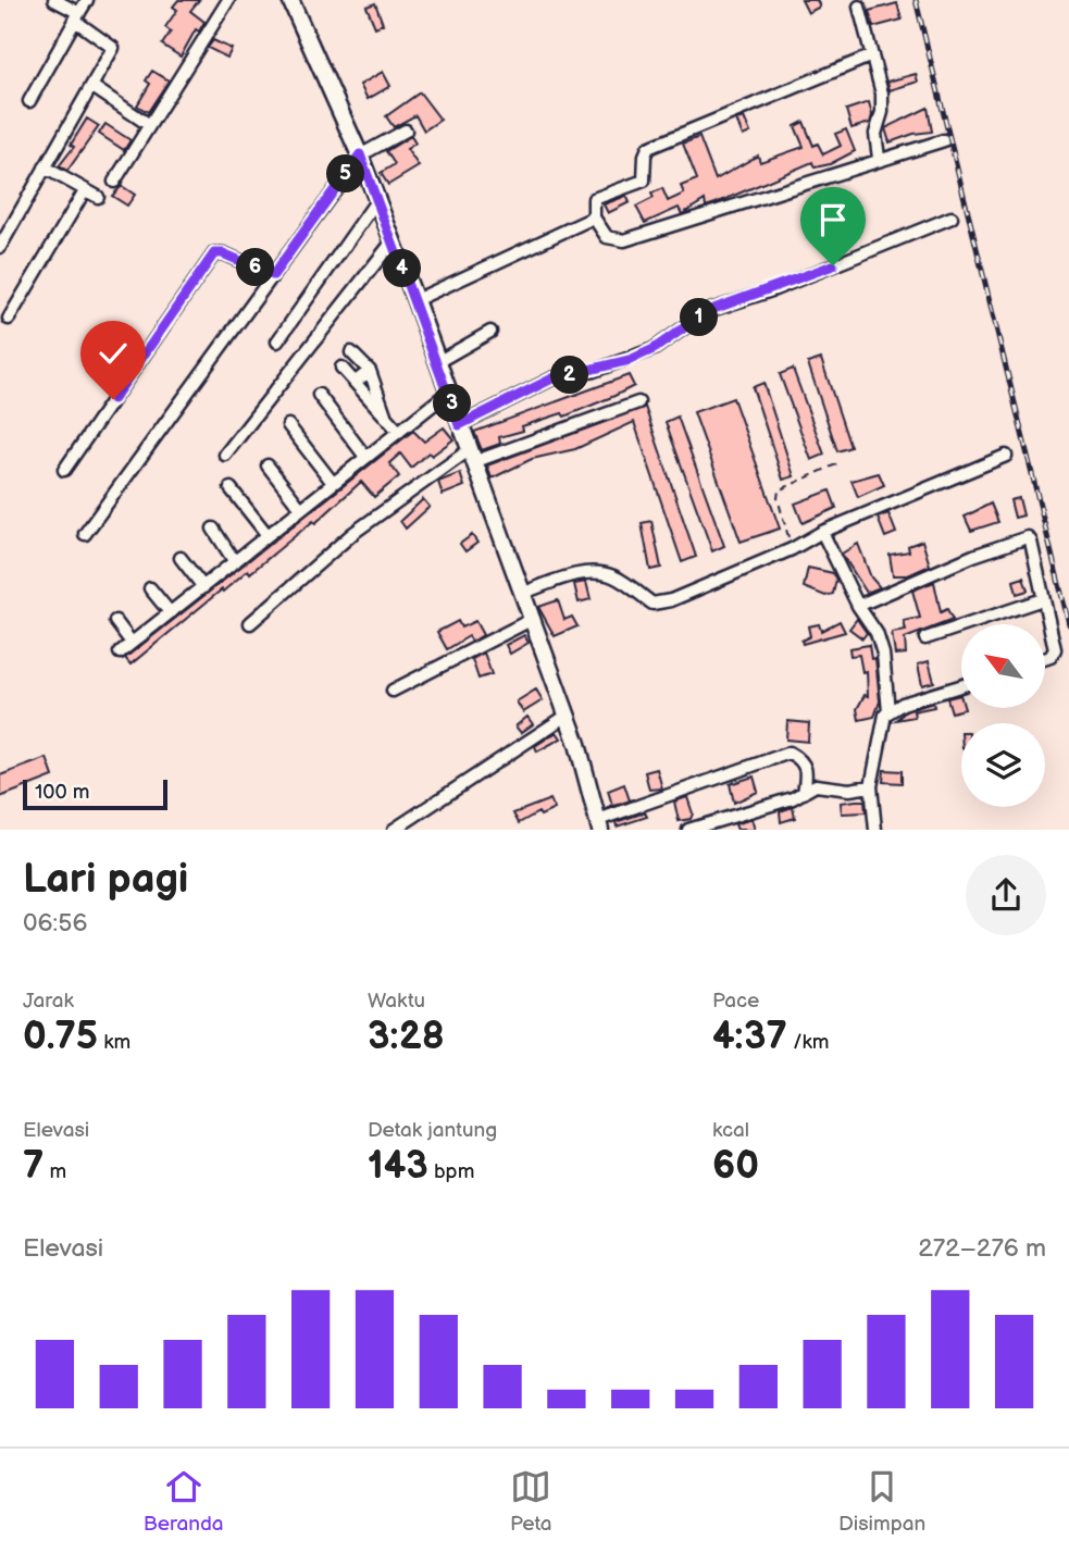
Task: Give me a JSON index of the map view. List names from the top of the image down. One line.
{"scale_bar":"100 m","north":"top left","page":{"pins":["5","6","4","1","2","3"],"scale":"100 m","heading":["Lari pagi","06:56"],"stats":[["Jarak","0.75 km"],["Waktu","3:28"],["Pace","4:37 /km"],["Elevasi","7 m"],["Detak jantung","143 bpm"],["kcal","60"]],"chart":["Elevasi","272–276 m"],"tabs":["Beranda","Peta","Disimpan"]}}
